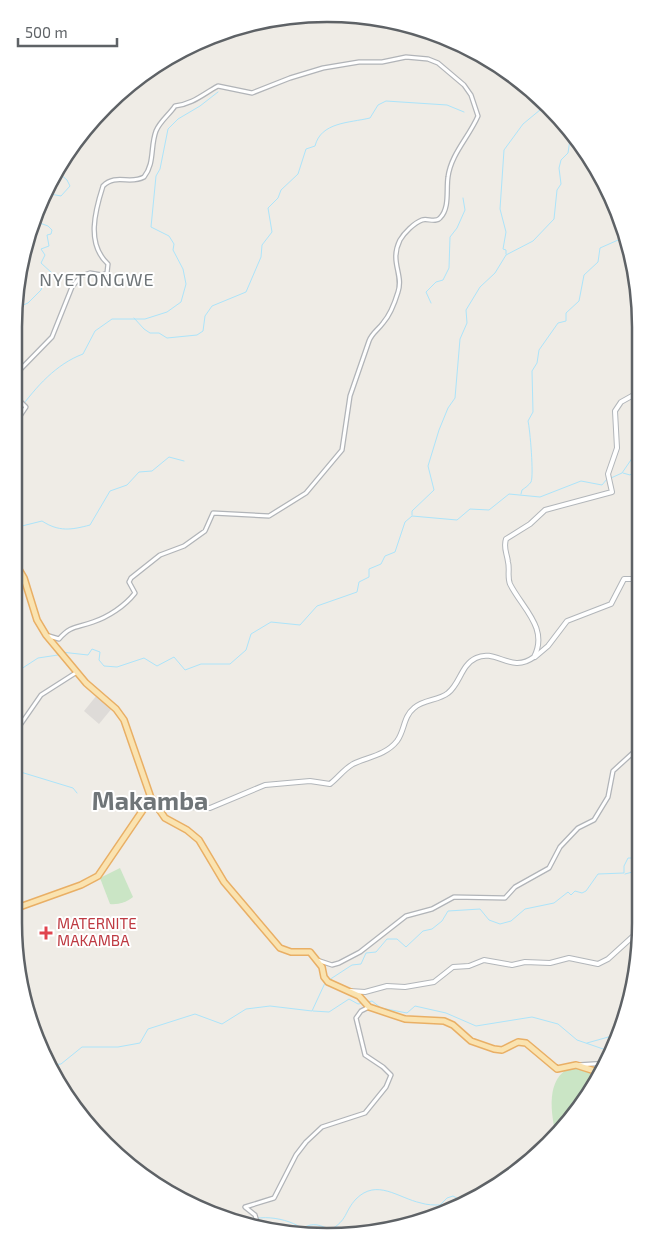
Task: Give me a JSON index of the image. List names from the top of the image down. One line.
{"districts":["NYETONGWE","Makamba"],"places":{"health":["MATERNITE MAKAMBA"]},"scale_bar":"500 m"}
